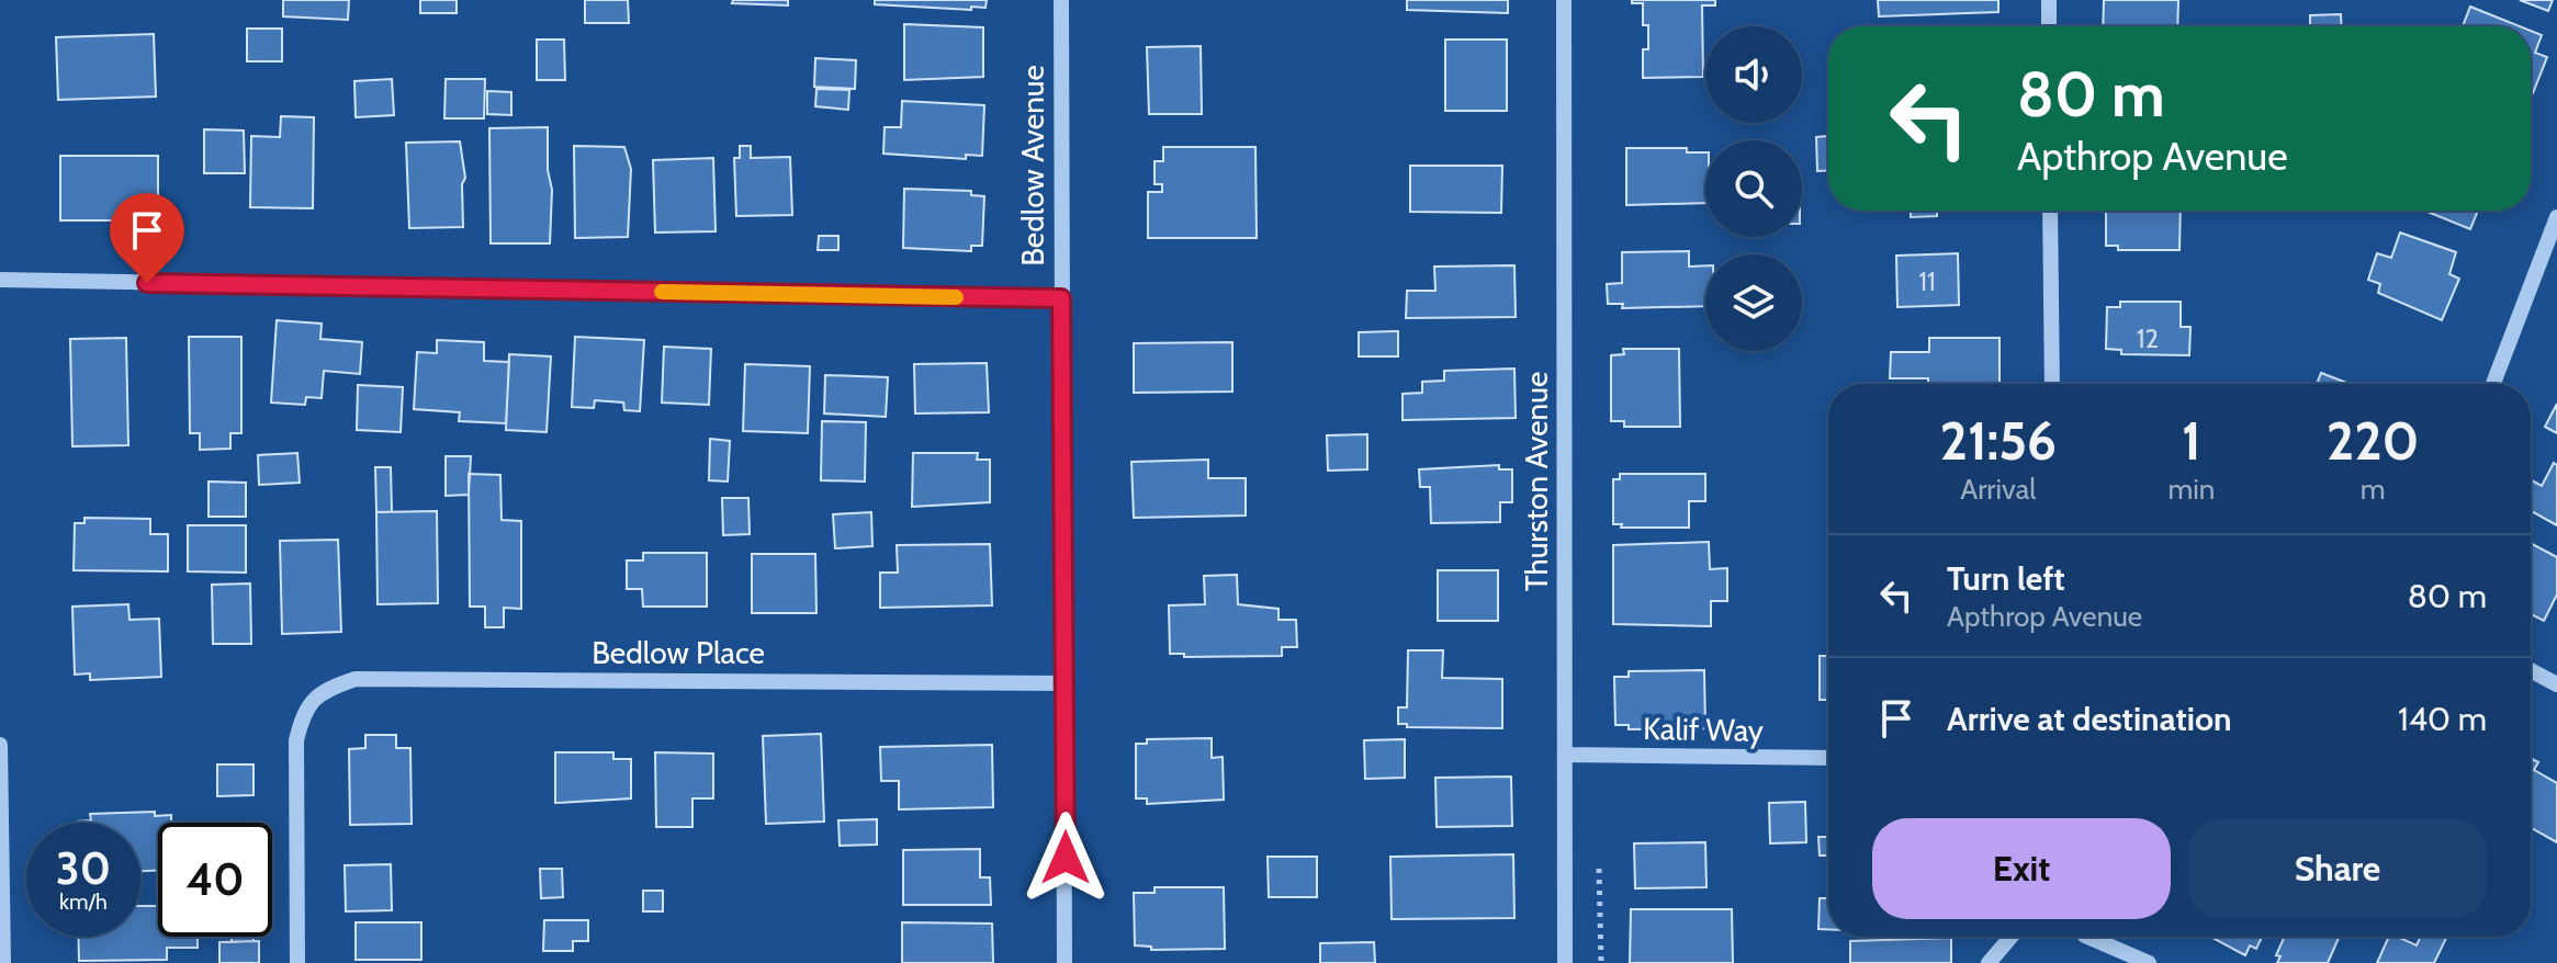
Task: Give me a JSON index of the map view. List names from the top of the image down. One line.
{"streets":{"street":["Bedlow Avenue","Thurston Avenue","Bedlow Place","Kalif Way"]},"crossings":[["Bedlow Avenue","Bedlow Place"],["Thurston Avenue","Kalif Way"]],"house_numbers":["11","12"],"page":{"turn":["80 m","Apthrop Avenue"],"eta":["21:56","Arrival","1","min","220","m"],"list":[{"name":"Turn left","note":"Apthrop Avenue","value":"80 m"},{"name":"Arrive at destination","value":"140 m"}],"buttons":["Exit","Share"],"speed":"30 km/h","limit":"40"}}
